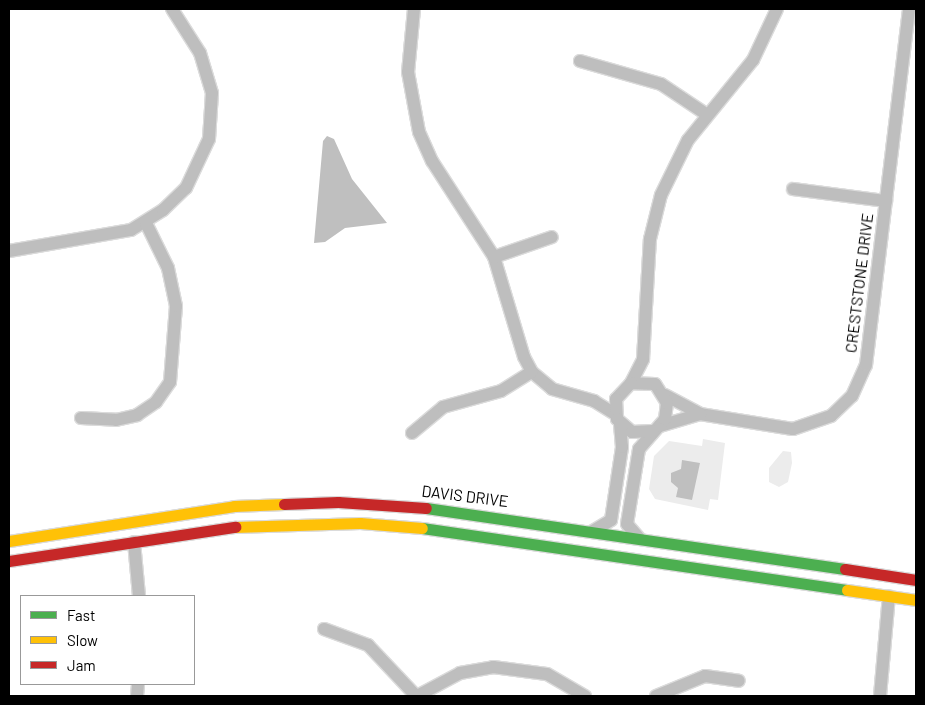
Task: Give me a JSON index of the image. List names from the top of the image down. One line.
{"streets":{"main road":["DAVIS DRIVE"],"street":["CRESTSTONE DRIVE"]},"legend":["Fast","Slow","Jam"]}
